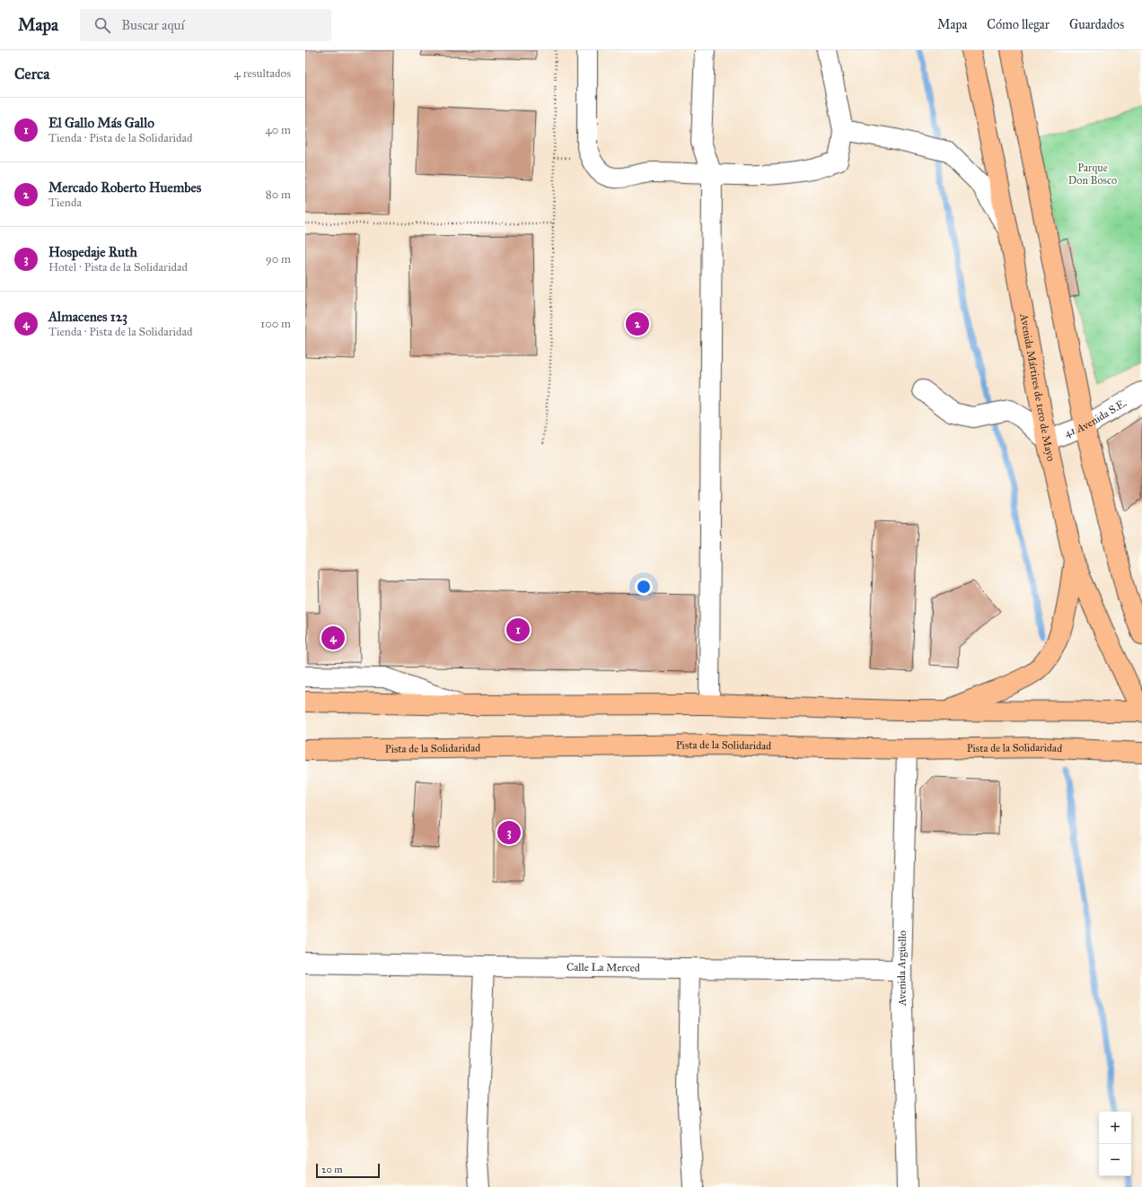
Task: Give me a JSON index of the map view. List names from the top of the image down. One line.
{"streets":{"main road":["Avenida Mártires de 1ero de Mayo","Pista de la Solidaridad"],"street":["41 Avenida S.E.","Calle La Merced","Avenida Argüello"]},"crossings":[["Avenida Mártires de 1ero de Mayo","41 Avenida S.E."],["Pista de la Solidaridad","Avenida Argüello"],["Calle La Merced","Avenida Argüello"]],"parks":["Parque Don Bosco"],"scale_bar":"20 m","page":{"header":"Mapa","search":"Buscar aquí","nav":["Mapa","Cómo llegar","Guardados"],"heading":["Cerca","4 resultados"],"list":[{"mark":"1","name":"El Gallo Más Gallo","note":"Tienda · Pista de la Solidaridad","value":"40 m"},{"mark":"2","name":"Mercado Roberto Huembes","note":"Tienda","value":"80 m"},{"mark":"3","name":"Hospedaje Ruth","note":"Hotel · Pista de la Solidaridad","value":"90 m"},{"mark":"4","name":"Almacenes 123","note":"Tienda · Pista de la Solidaridad","value":"100 m"}],"pins":["2","1","4","3"],"map_buttons":["+","−"],"scale":"20 m"}}
